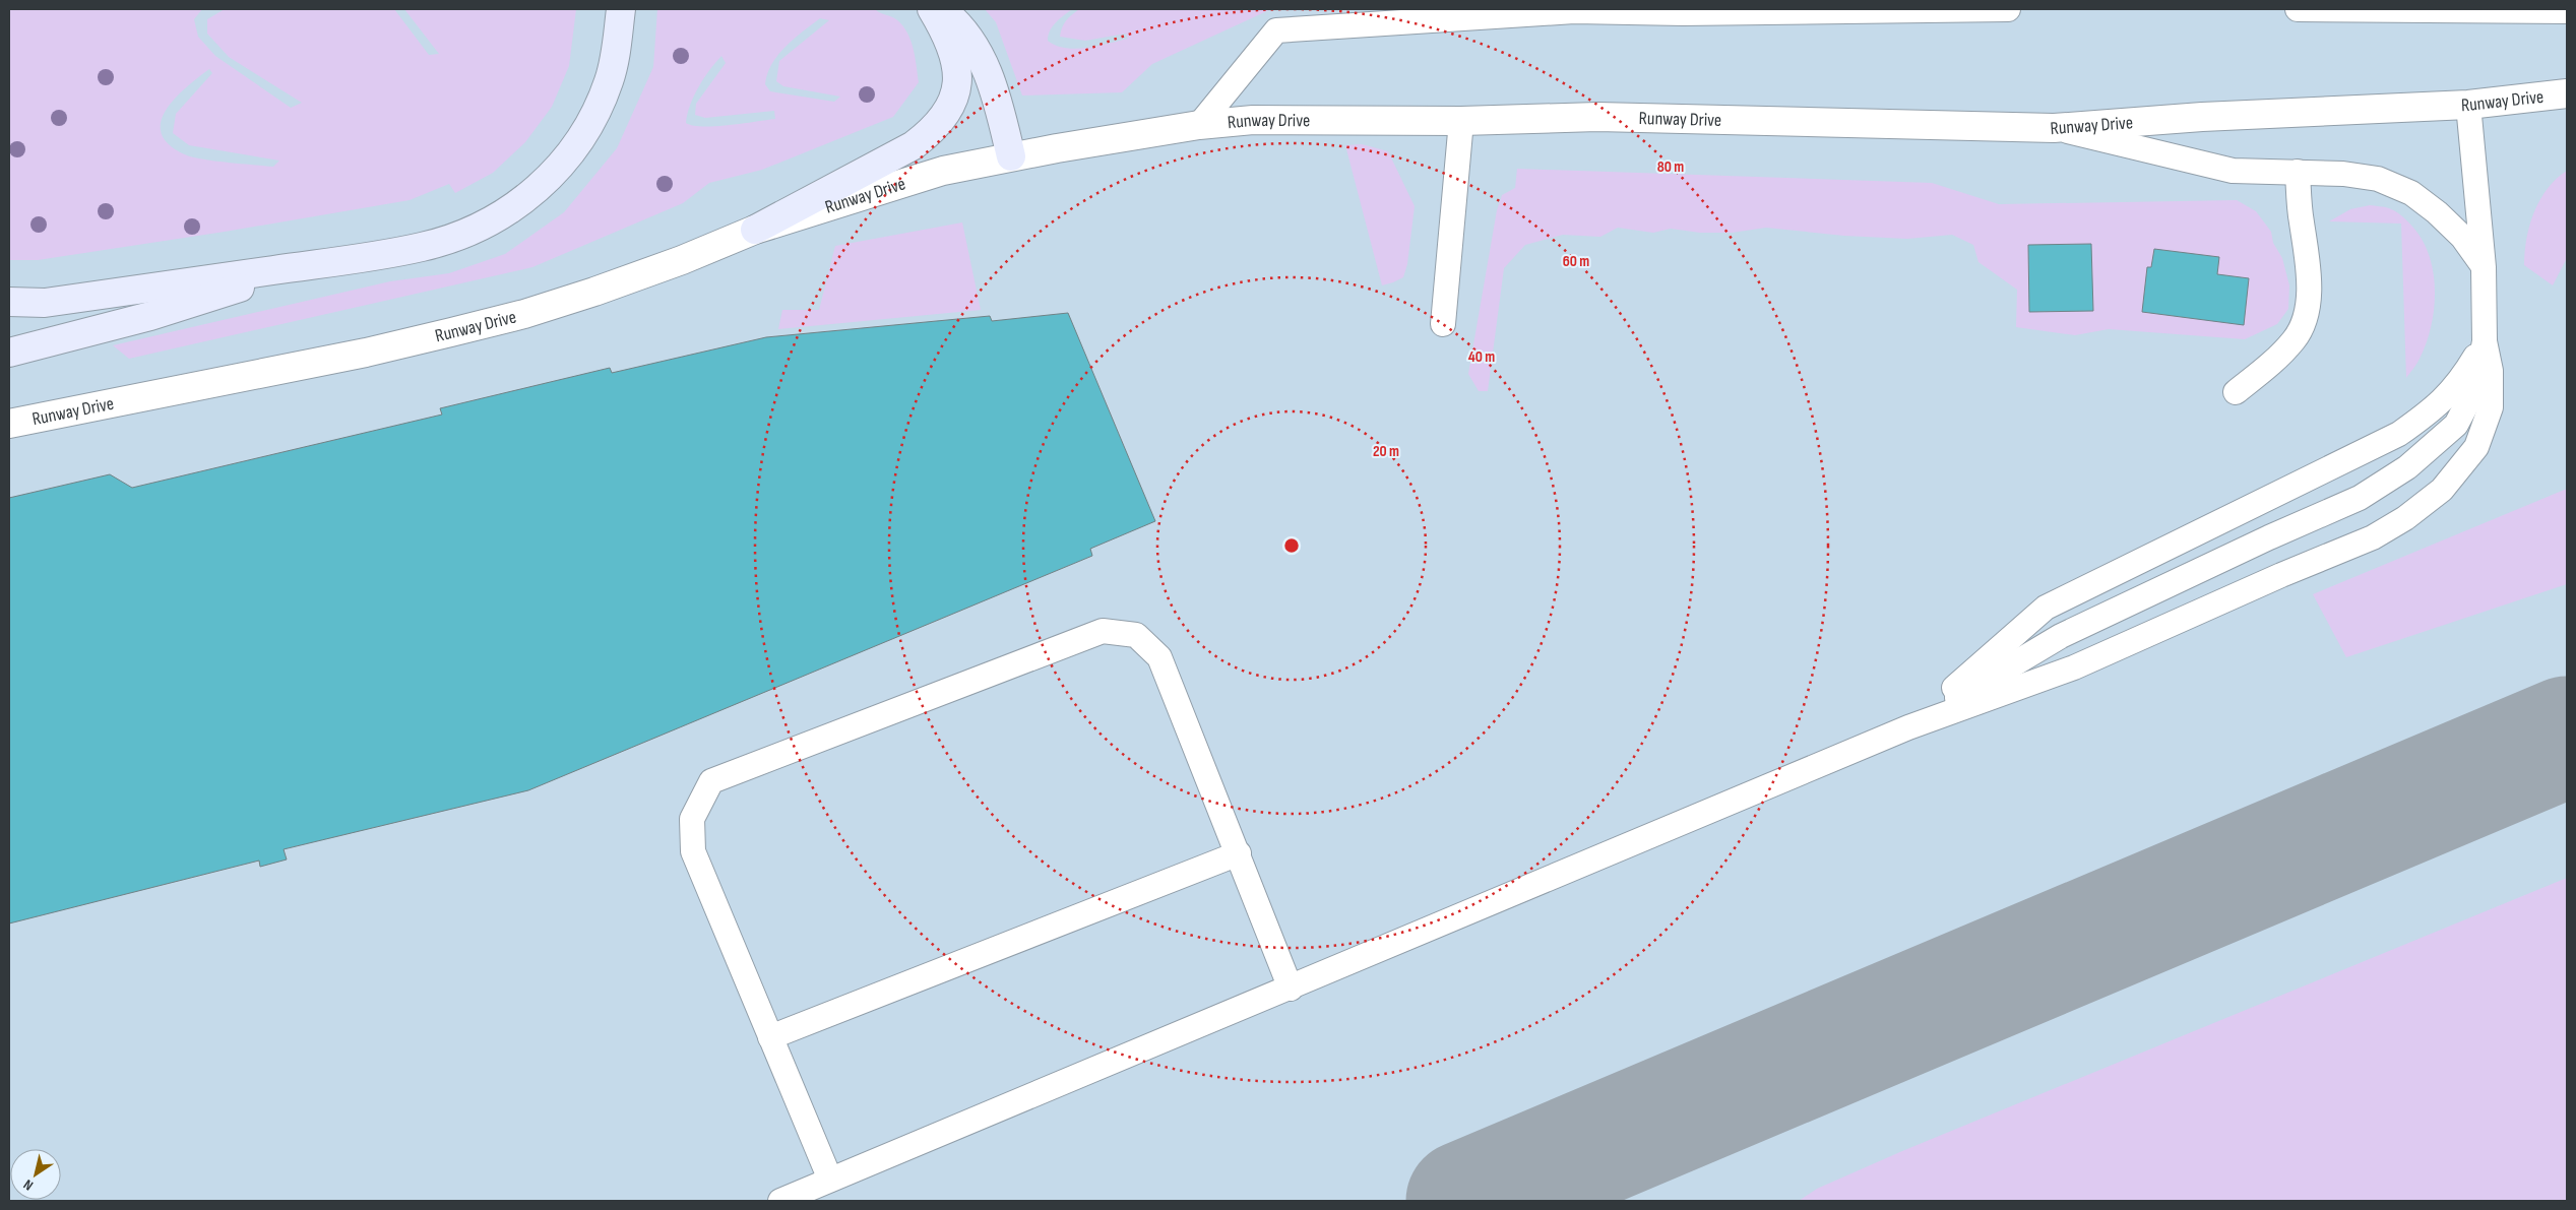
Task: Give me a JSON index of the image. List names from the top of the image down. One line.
{"streets":{"street":["Runway Drive"]},"north":"bottom left","rings":["80 m","60 m","40 m","20 m"]}
